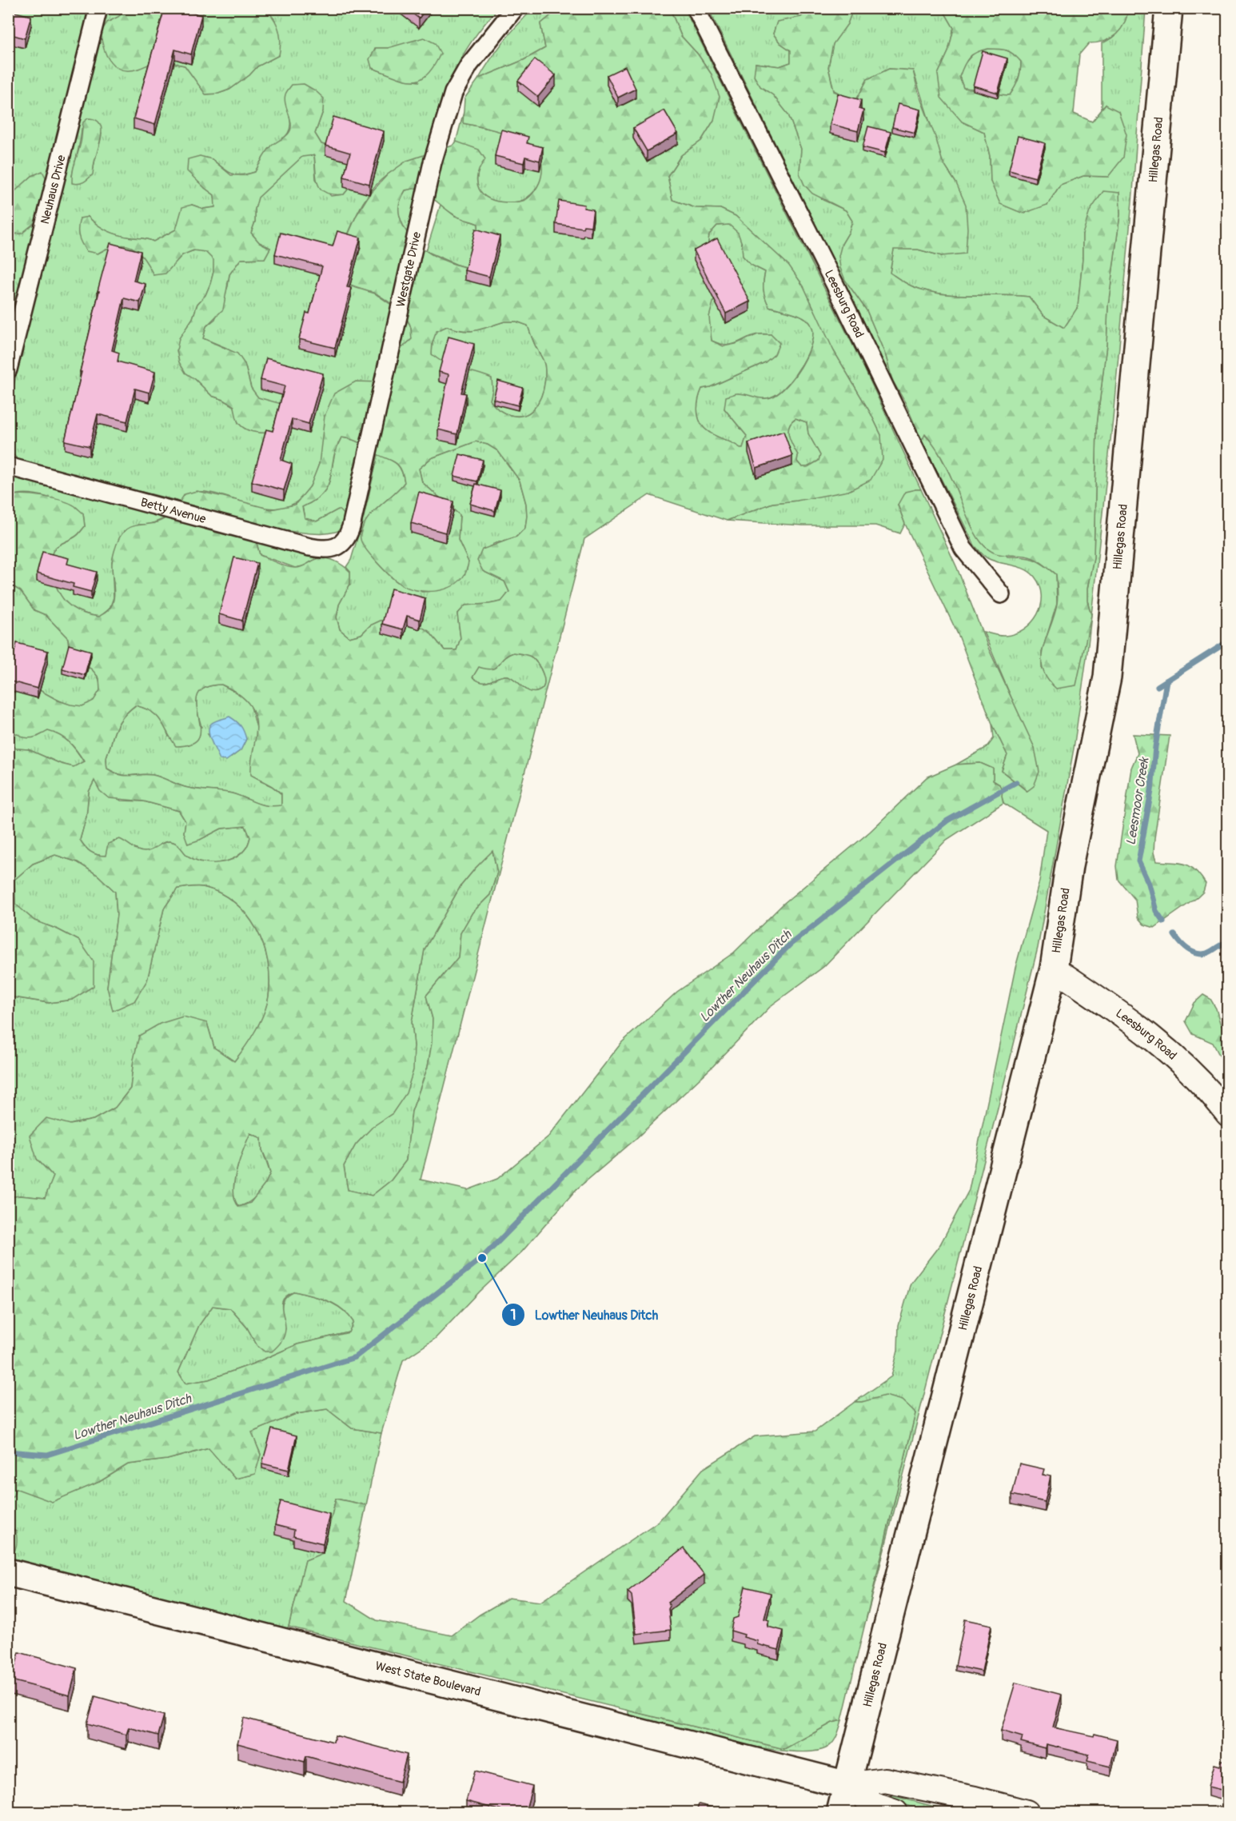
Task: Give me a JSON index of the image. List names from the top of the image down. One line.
{"streets":{"main road":["Hillegas Road","Leesburg Road","West State Boulevard"],"street":["Neuhaus Drive","Westgate Drive","Betty Avenue"]},"crossings":[["Hillegas Road","Leesburg Road"],["Hillegas Road","West State Boulevard"],["Westgate Drive","Betty Avenue"]],"water":["Leesmoor Creek","Lowther Neuhaus Ditch"],"places":["Lowther Neuhaus Ditch"]}
